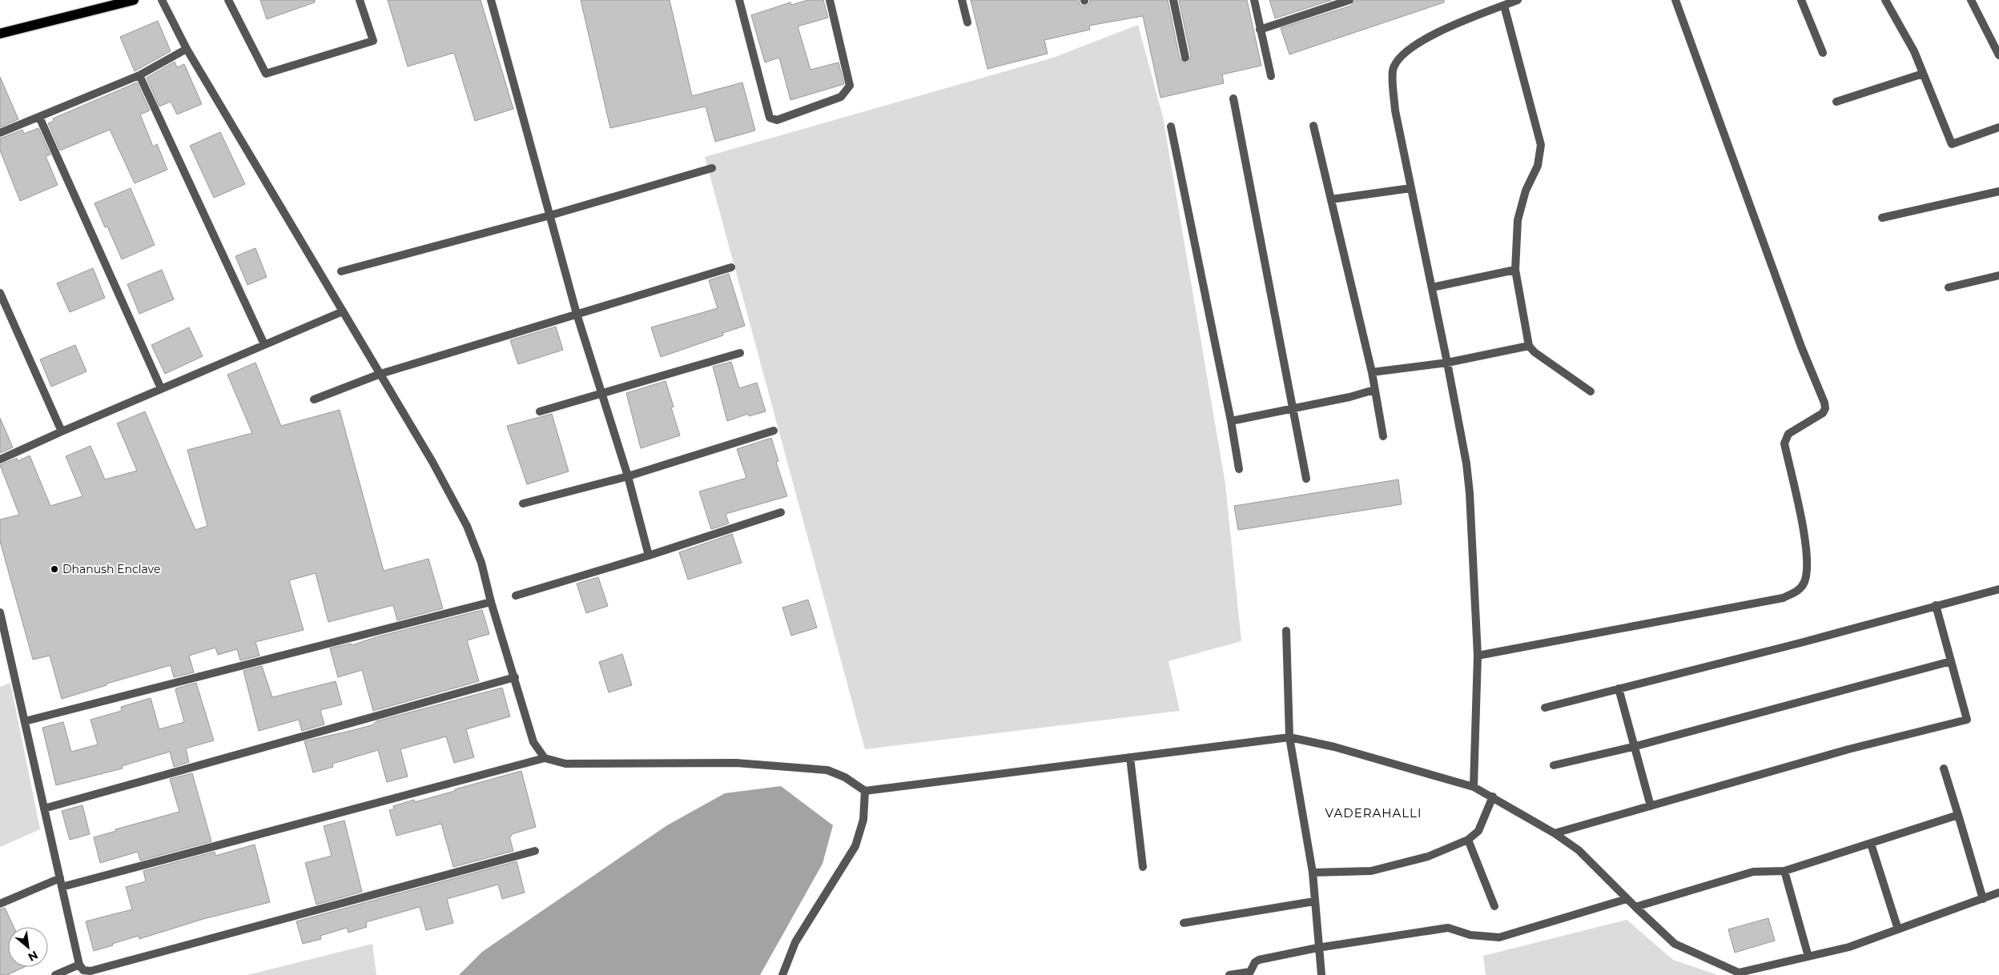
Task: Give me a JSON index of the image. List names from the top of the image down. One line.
{"districts":["VADERAHALLI"],"places":["Dhanush Enclave"],"north":"bottom right"}
